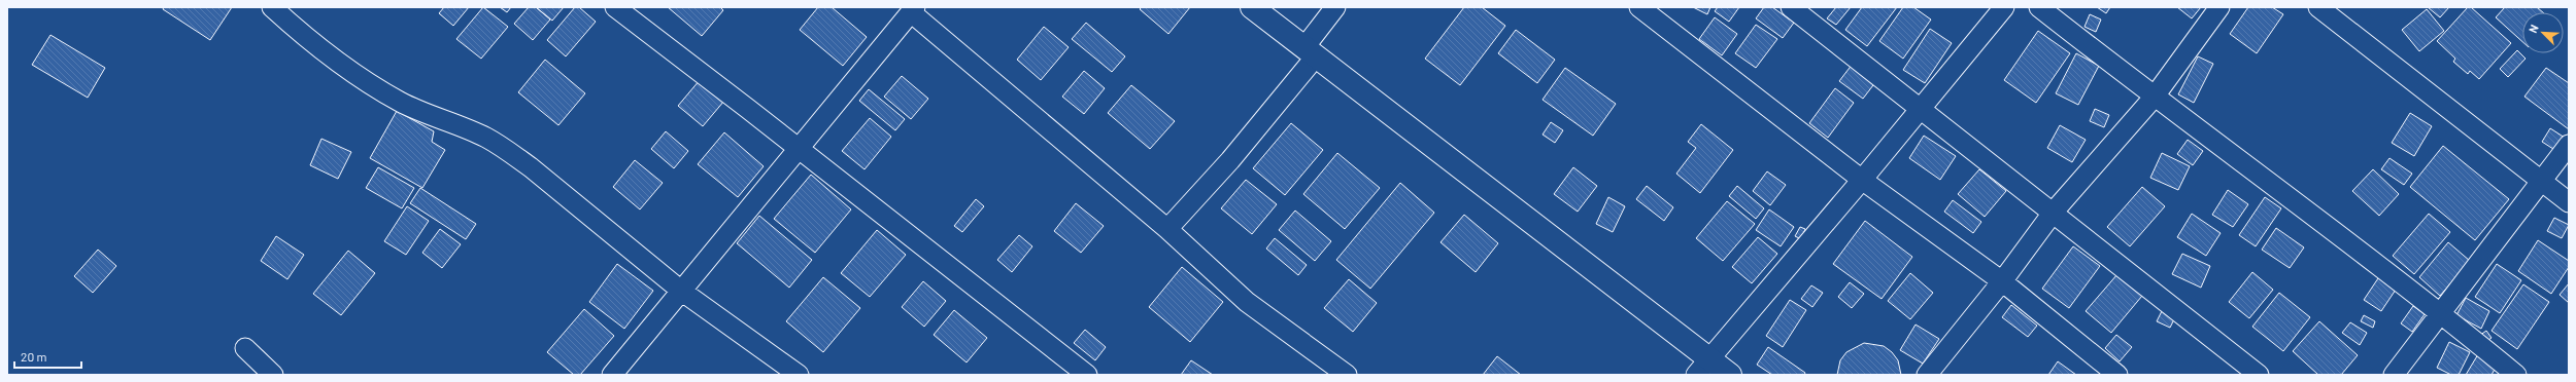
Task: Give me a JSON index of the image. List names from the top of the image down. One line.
{"scale_bar":"20 m","north":"top left"}
